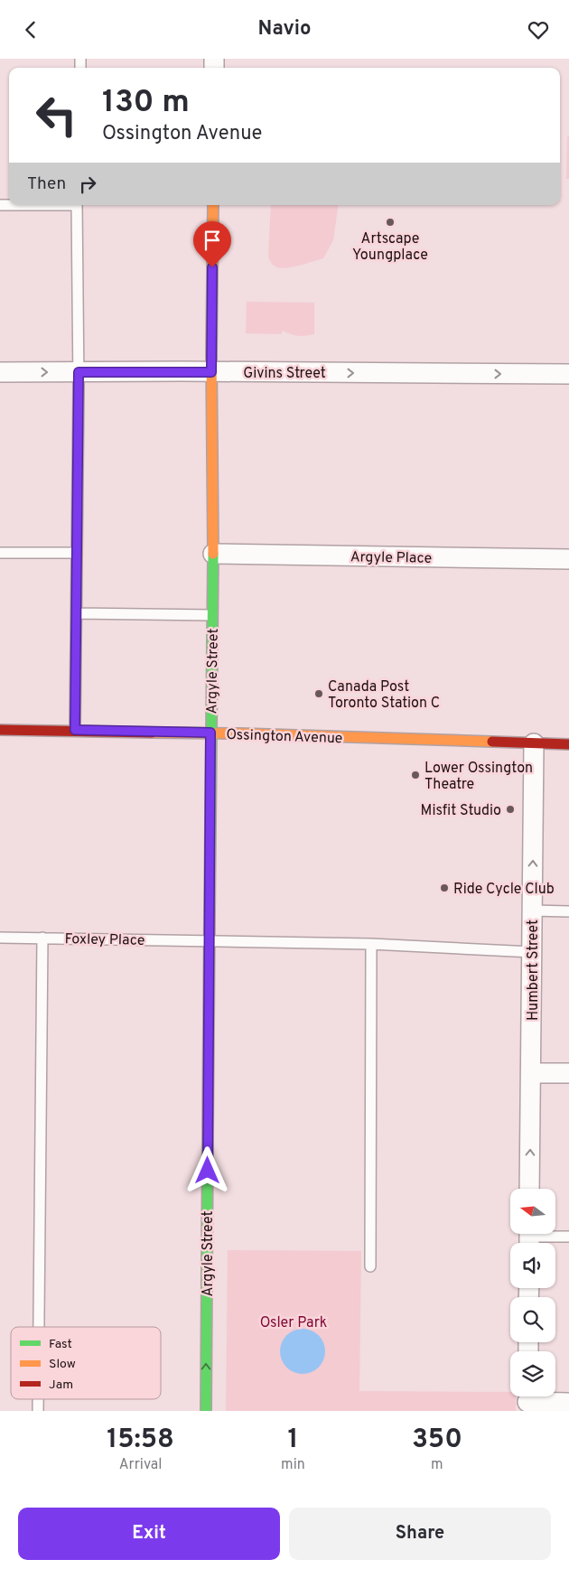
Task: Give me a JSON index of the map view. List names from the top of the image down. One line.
{"streets":{"street":["Givins Street","Argyle Place","Argyle Street","Ossington Avenue","Humbert Street"],"lane":["Foxley Place"]},"crossings":[["Givins Street","Argyle Street"],["Argyle Place","Argyle Street"],["Argyle Street","Ossington Avenue"],["Argyle Street","Foxley Place"],["Ossington Avenue","Humbert Street"],["Foxley Place","Humbert Street"]],"one_way":["Givins Street","Argyle Street","Humbert Street"],"parks":["Osler Park"],"places":["Artscape Youngplace","Canada Post Toronto Station C","Lower Ossington Theatre","Misfit Studio","Ride Cycle Club"],"legend":["Fast","Slow","Jam"],"north":"left","page":{"header":"Navio","turn":["130 m","Ossington Avenue"],"then":"Then","eta":["15:58","Arrival","1","min","350","m"],"buttons":["Exit","Share"]}}
